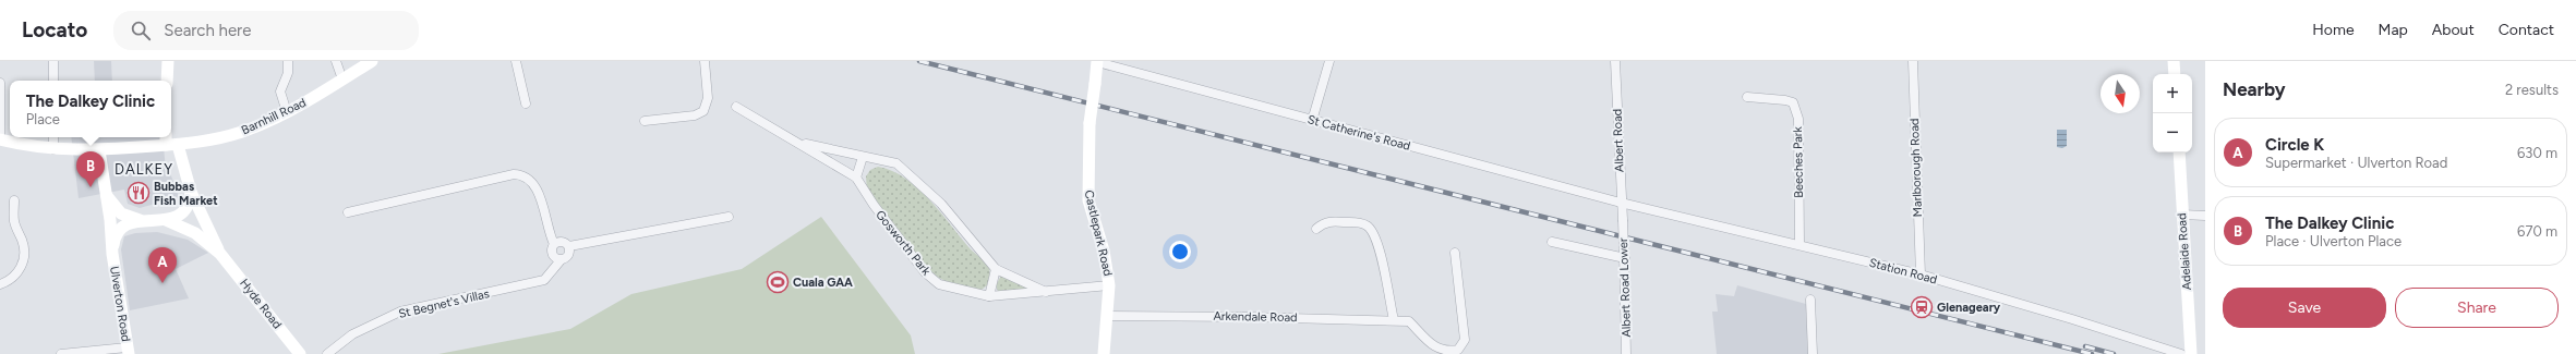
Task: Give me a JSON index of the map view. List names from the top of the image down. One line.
{"streets":{"street":["Barnhill Road","St Catherine's Road","Albert Road","Beeches Park","Marlborough Road","Castlepark Road","Gosworth Park","Adelaide Road","Station Road","Albert Road Lower","Ulverton Road","Hyde Road","St Begnet's Villas","Arkendale Road"]},"crossings":[["Barnhill Road","Ulverton Road"],["Barnhill Road","Hyde Road"],["St Catherine's Road","Albert Road"],["St Catherine's Road","Castlepark Road"],["St Catherine's Road","Station Road"],["Albert Road","Station Road"],["Albert Road","Albert Road Lower"],["Beeches Park","Station Road"],["Marlborough Road","Station Road"],["Castlepark Road","Gosworth Park"],["Castlepark Road","Arkendale Road"],["Ulverton Road","Hyde Road"]],"districts":["DALKEY"],"places":{"restaurant":["Bubbas Fish Market"],"sports":["Cuala GAA"],"station":["Glenageary"]},"north":"bottom","page":{"header":"Locato","search":"Search here","nav":["Home","Map","About","Contact"],"heading":["Nearby","2 results"],"map_buttons":["+","−"],"popup":["The Dalkey Clinic","Place"],"list":[{"mark":"A","name":"Circle K","note":"Supermarket · Ulverton Road","value":"630 m"},{"mark":"B","name":"The Dalkey Clinic","note":"Place · Ulverton Place","value":"670 m"}],"pins":["B","A"],"buttons":["Save","Share"]}}
